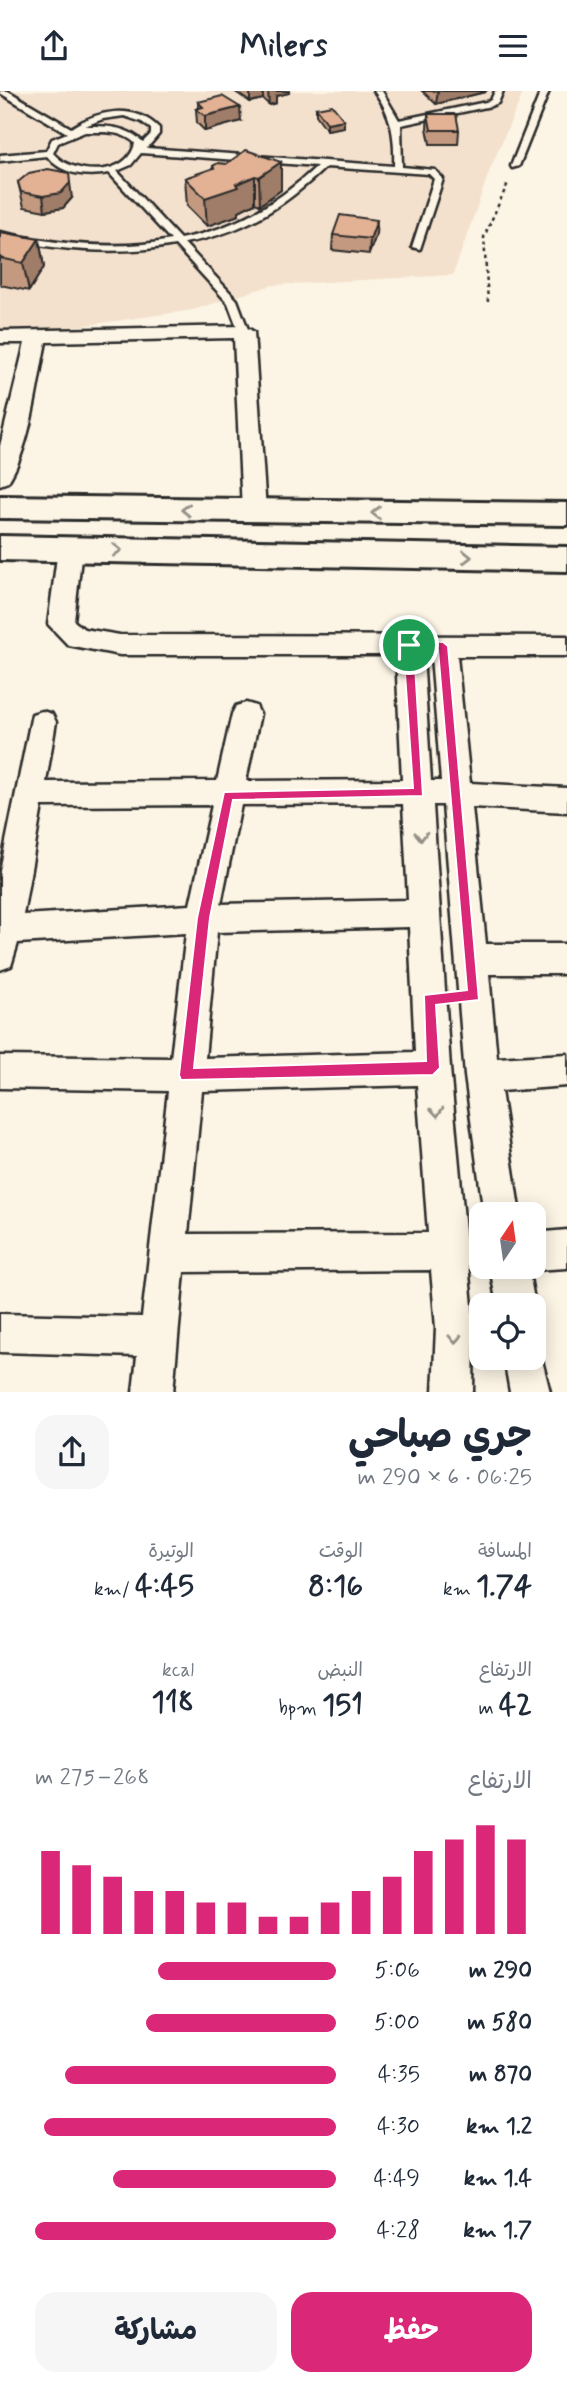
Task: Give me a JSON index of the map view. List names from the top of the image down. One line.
{"north":"top","page":{"header":"Milers","heading":["جري صباحي","06:25 · 6 × 290 m"],"stats":[["المسافة","1.74 km"],["الوقت","8:16"],["الوتيرة","4:45 /km"],["الارتفاع","42 m"],["النبض","151 bpm"],["kcal","118"]],"chart":["الارتفاع","268–275 m"],"list":[{"name":"290 m","note":"5:06"},{"name":"580 m","note":"5:00"},{"name":"870 m","note":"4:35"},{"name":"1.2 km","note":"4:30"},{"name":"1.4 km","note":"4:49"},{"name":"1.7 km","note":"4:28"}],"buttons":["حفظ","مشاركة"]}}
